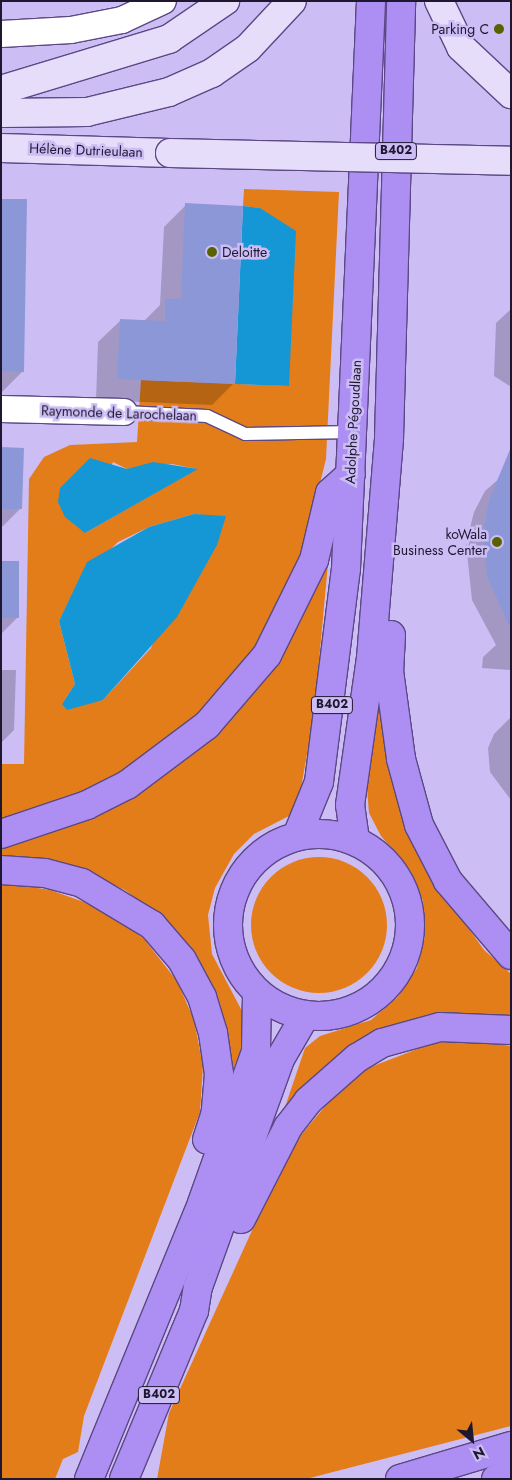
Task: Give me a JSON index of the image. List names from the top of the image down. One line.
{"streets":{"highway":["B402","Adolphe Pégoudlaan"],"street":["Hélène Dutrieulaan","Raymonde de Larochelaan"]},"crossings":[["Raymonde de Larochelaan","Adolphe Pégoudlaan"]],"places":["Parking C","Deloitte","koWala Business Center"],"north":"bottom right"}
